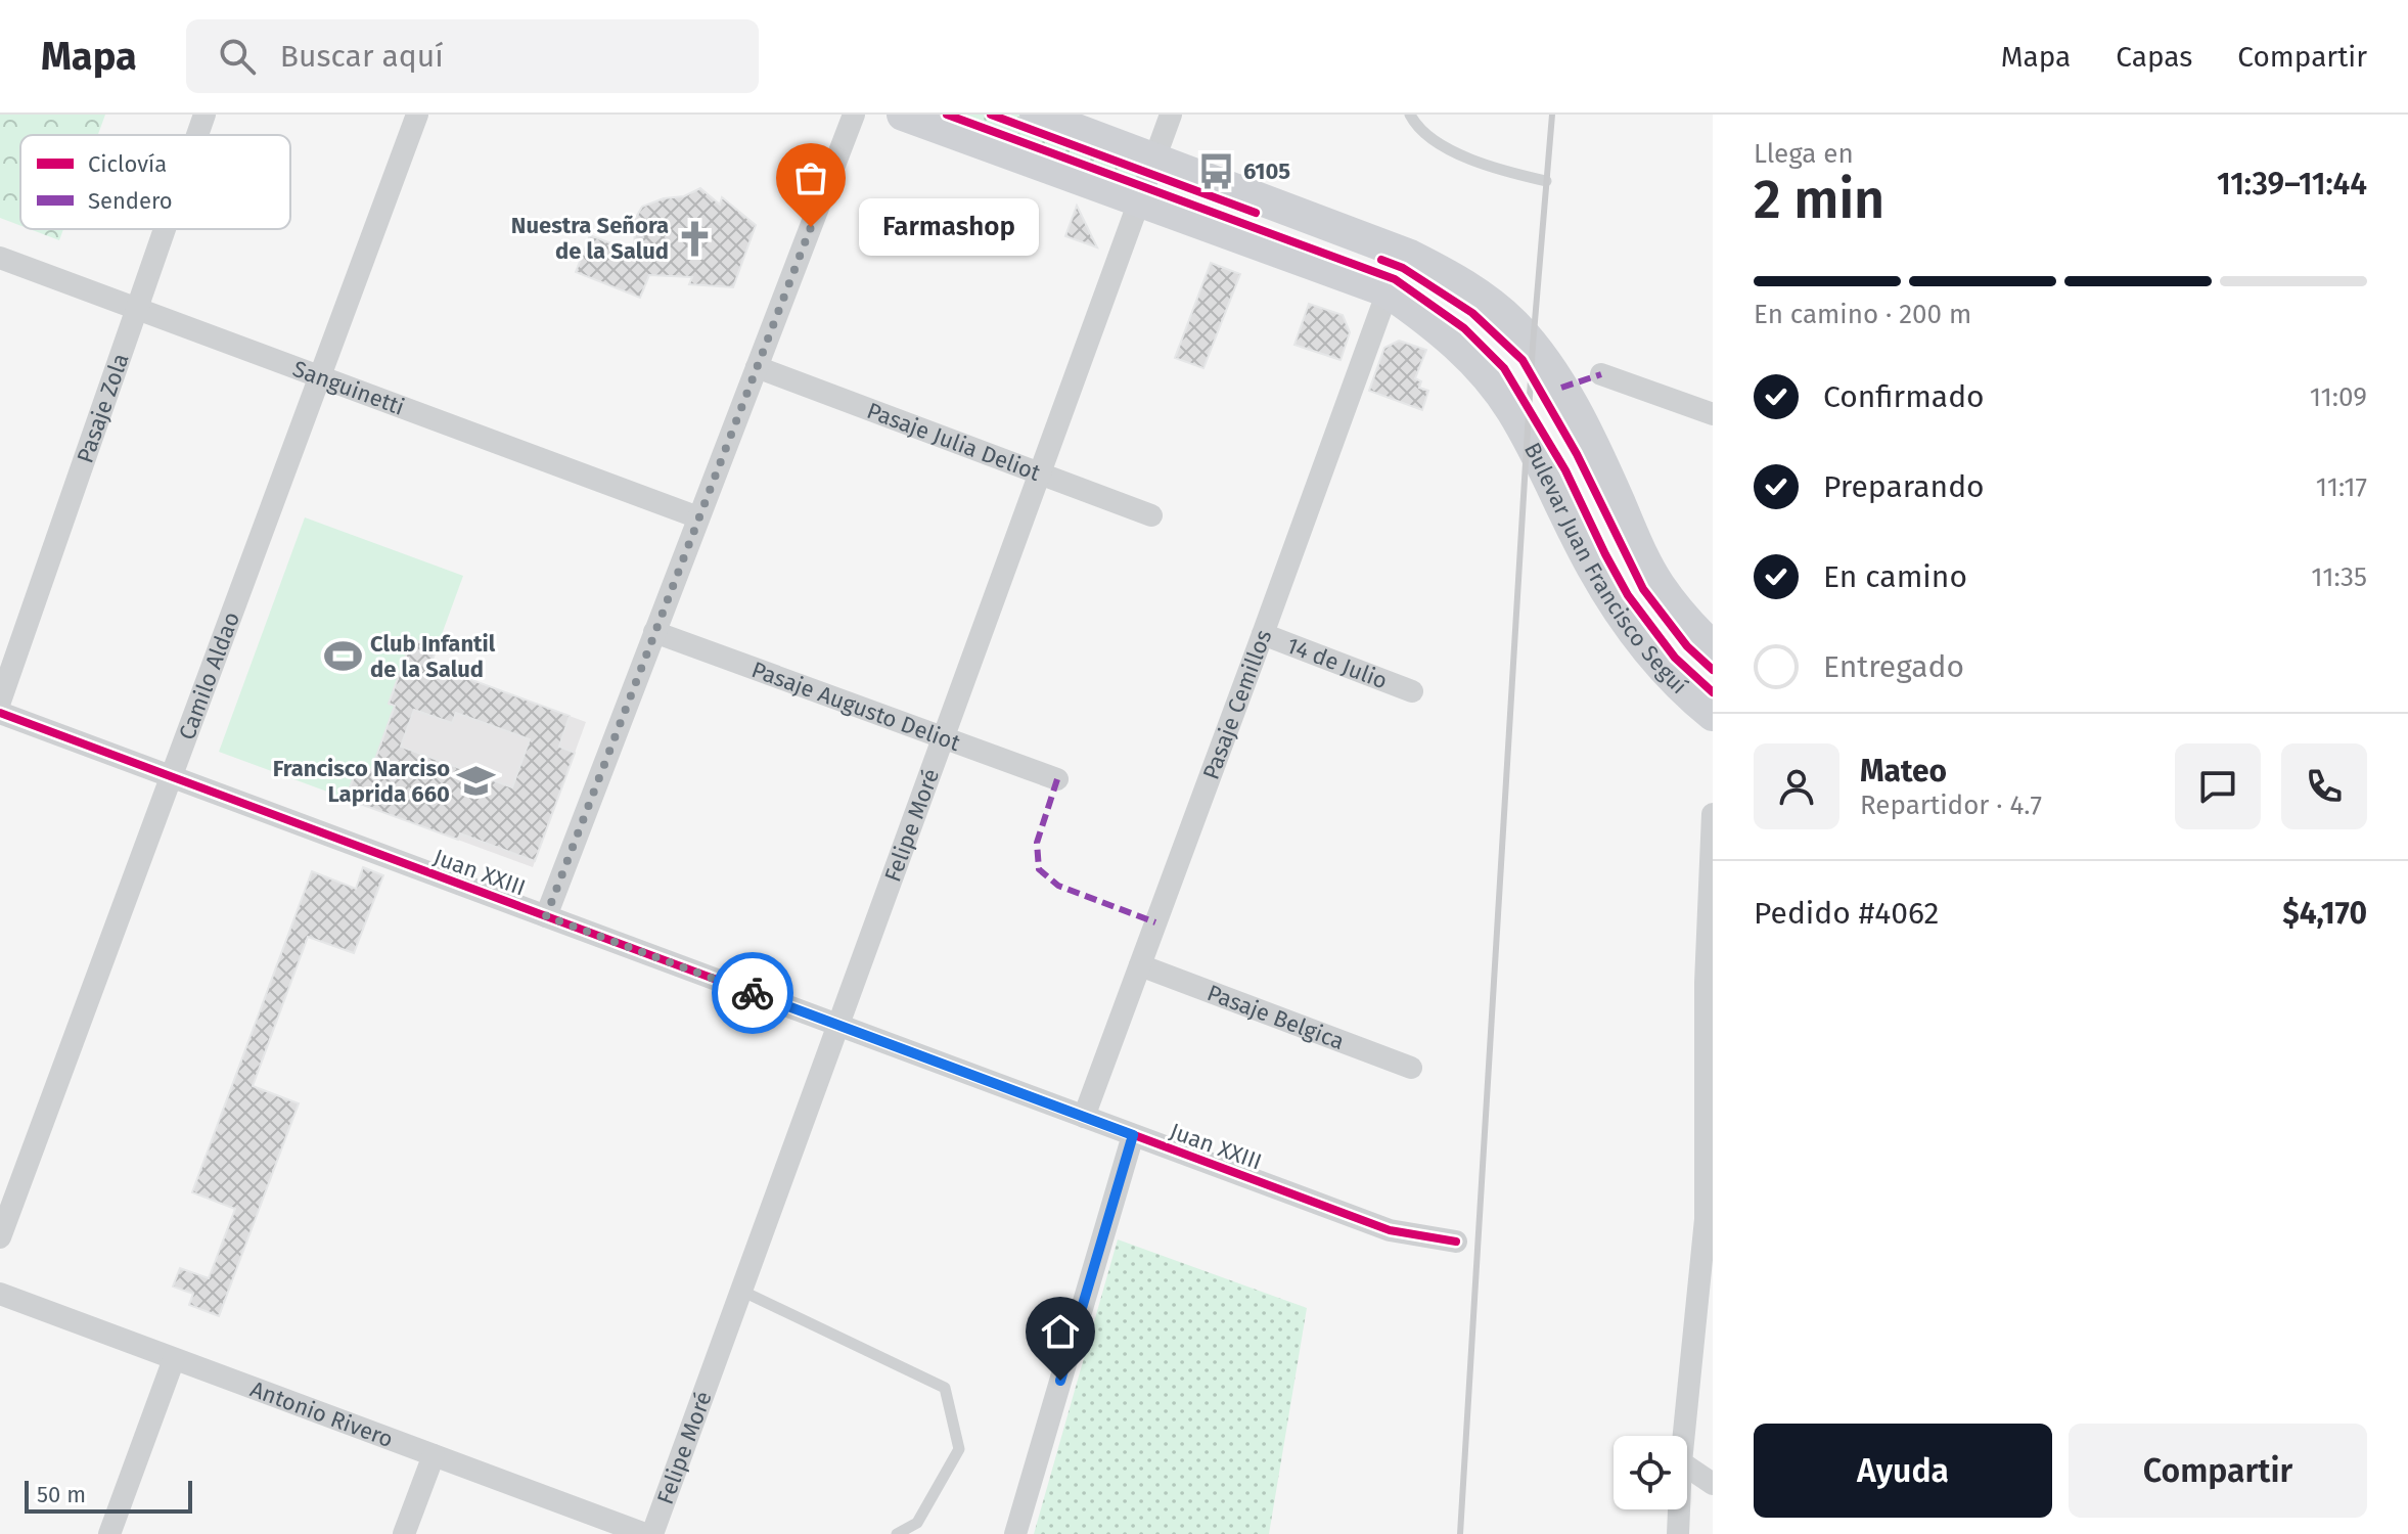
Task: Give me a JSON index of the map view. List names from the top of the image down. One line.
{"streets":{"main road":["Bulevar Juan Francisco Seguí"],"street":["Sanguinetti","Pasaje Zola","Pasaje Julia Deliot","14 de Julio","Camilo Aldao","Pasaje Cemillos","Pasaje Augusto Deliot","Felipe Moré","Juan XXIII","Pasaje Belgica","Antonio Rivero"]},"crossings":[["Sanguinetti","Pasaje Zola"],["Sanguinetti","Camilo Aldao"],["Pasaje Julia Deliot","Felipe Moré"],["Bulevar Juan Francisco Seguí","Pasaje Cemillos"],["Bulevar Juan Francisco Seguí","Felipe Moré"],["14 de Julio","Pasaje Cemillos"],["Camilo Aldao","Juan XXIII"],["Pasaje Cemillos","Juan XXIII"],["Pasaje Cemillos","Pasaje Belgica"],["Pasaje Augusto Deliot","Felipe Moré"],["Felipe Moré","Juan XXIII"]],"places":{"bus stop":["6105"],"other":["Farmashop"],"church":["Nuestra Señora de la Salud"],"sports":["Club Infantil de la Salud"],"school or university":["Francisco Narciso Laprida 660"]},"legend":["Ciclovía","Sendero"],"scale_bar":"50 m","page":{"header":"Mapa","search":"Buscar aquí","nav":["Mapa","Capas","Compartir"],"heading":["2 min","Llega en","11:39–11:44"],"panel":["Mateo","Repartidor · 4.7","Pedido #4062","$4,170"],"bubble":"Farmashop","bar":"En camino · 200 m","list":[["Confirmado","11:09"],["Preparando","11:17"],["En camino","11:35"],"Entregado"],"buttons":["Ayuda","Compartir"],"scale":"50 m"}}
